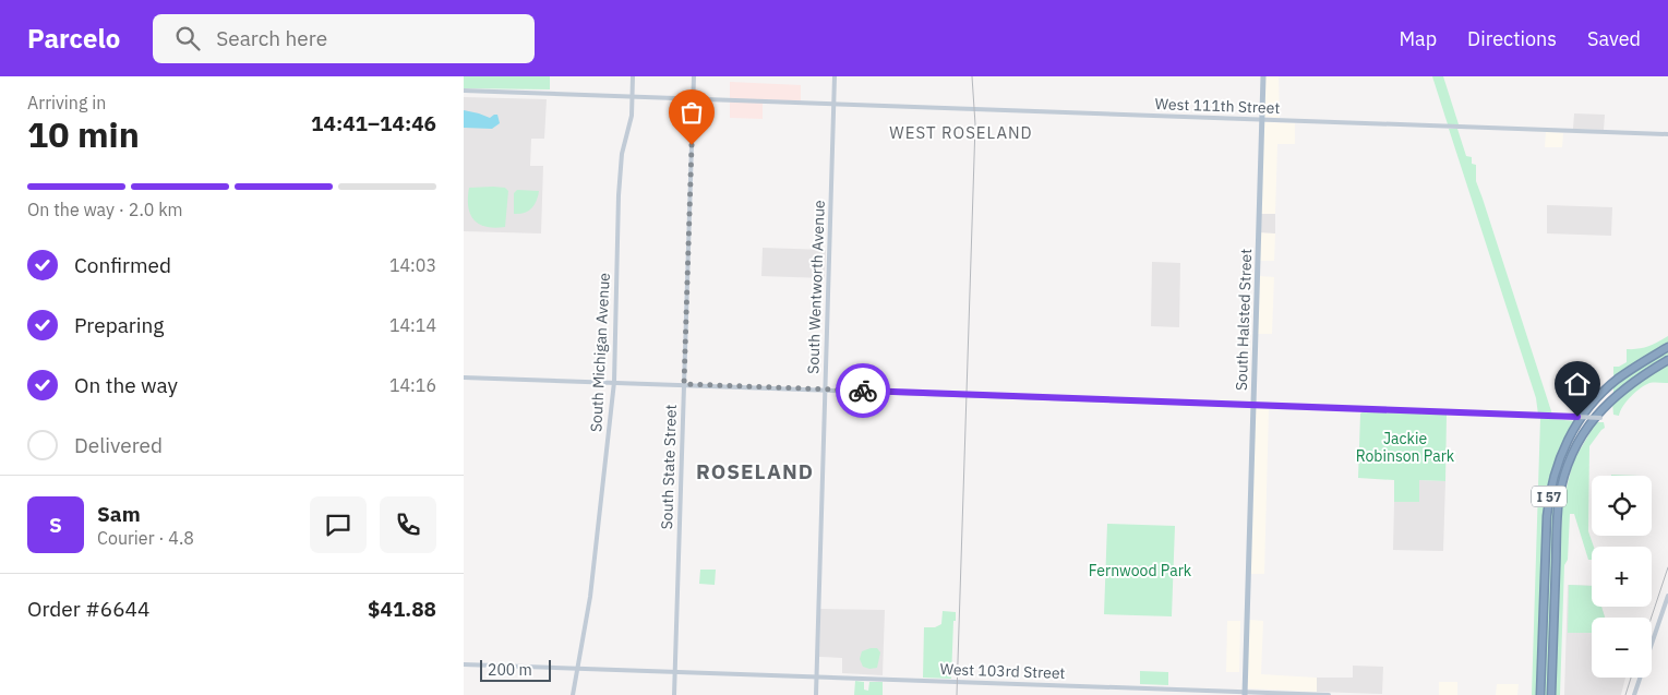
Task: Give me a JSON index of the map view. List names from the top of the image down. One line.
{"streets":{"highway":["I 57"],"main road":["West 111th Street","South Wentworth Avenue","South Halsted Street","South Michigan Avenue","South State Street","West 103rd Street"]},"crossings":[["West 111th Street","South Wentworth Avenue"],["West 111th Street","South Halsted Street"],["West 111th Street","South Michigan Avenue"],["West 111th Street","South State Street"],["South Wentworth Avenue","West 103rd Street"],["South Halsted Street","West 103rd Street"],["South Michigan Avenue","West 103rd Street"],["South State Street","West 103rd Street"]],"districts":["WEST ROSELAND","ROSELAND"],"parks":["Jackie Robinson Park","Fernwood Park"],"scale_bar":"200 m","page":{"header":"Parcelo","search":"Search here","nav":["Map","Directions","Saved"],"heading":["10 min","Arriving in","14:41–14:46"],"panel":["Sam","Courier · 4.8","Order #6644","$41.88"],"bar":"On the way · 2.0 km","list":[["Confirmed","14:03"],["Preparing","14:14"],["On the way","14:16"],"Delivered"],"map_buttons":["+","−"],"round":"S","scale":"200 m"}}
